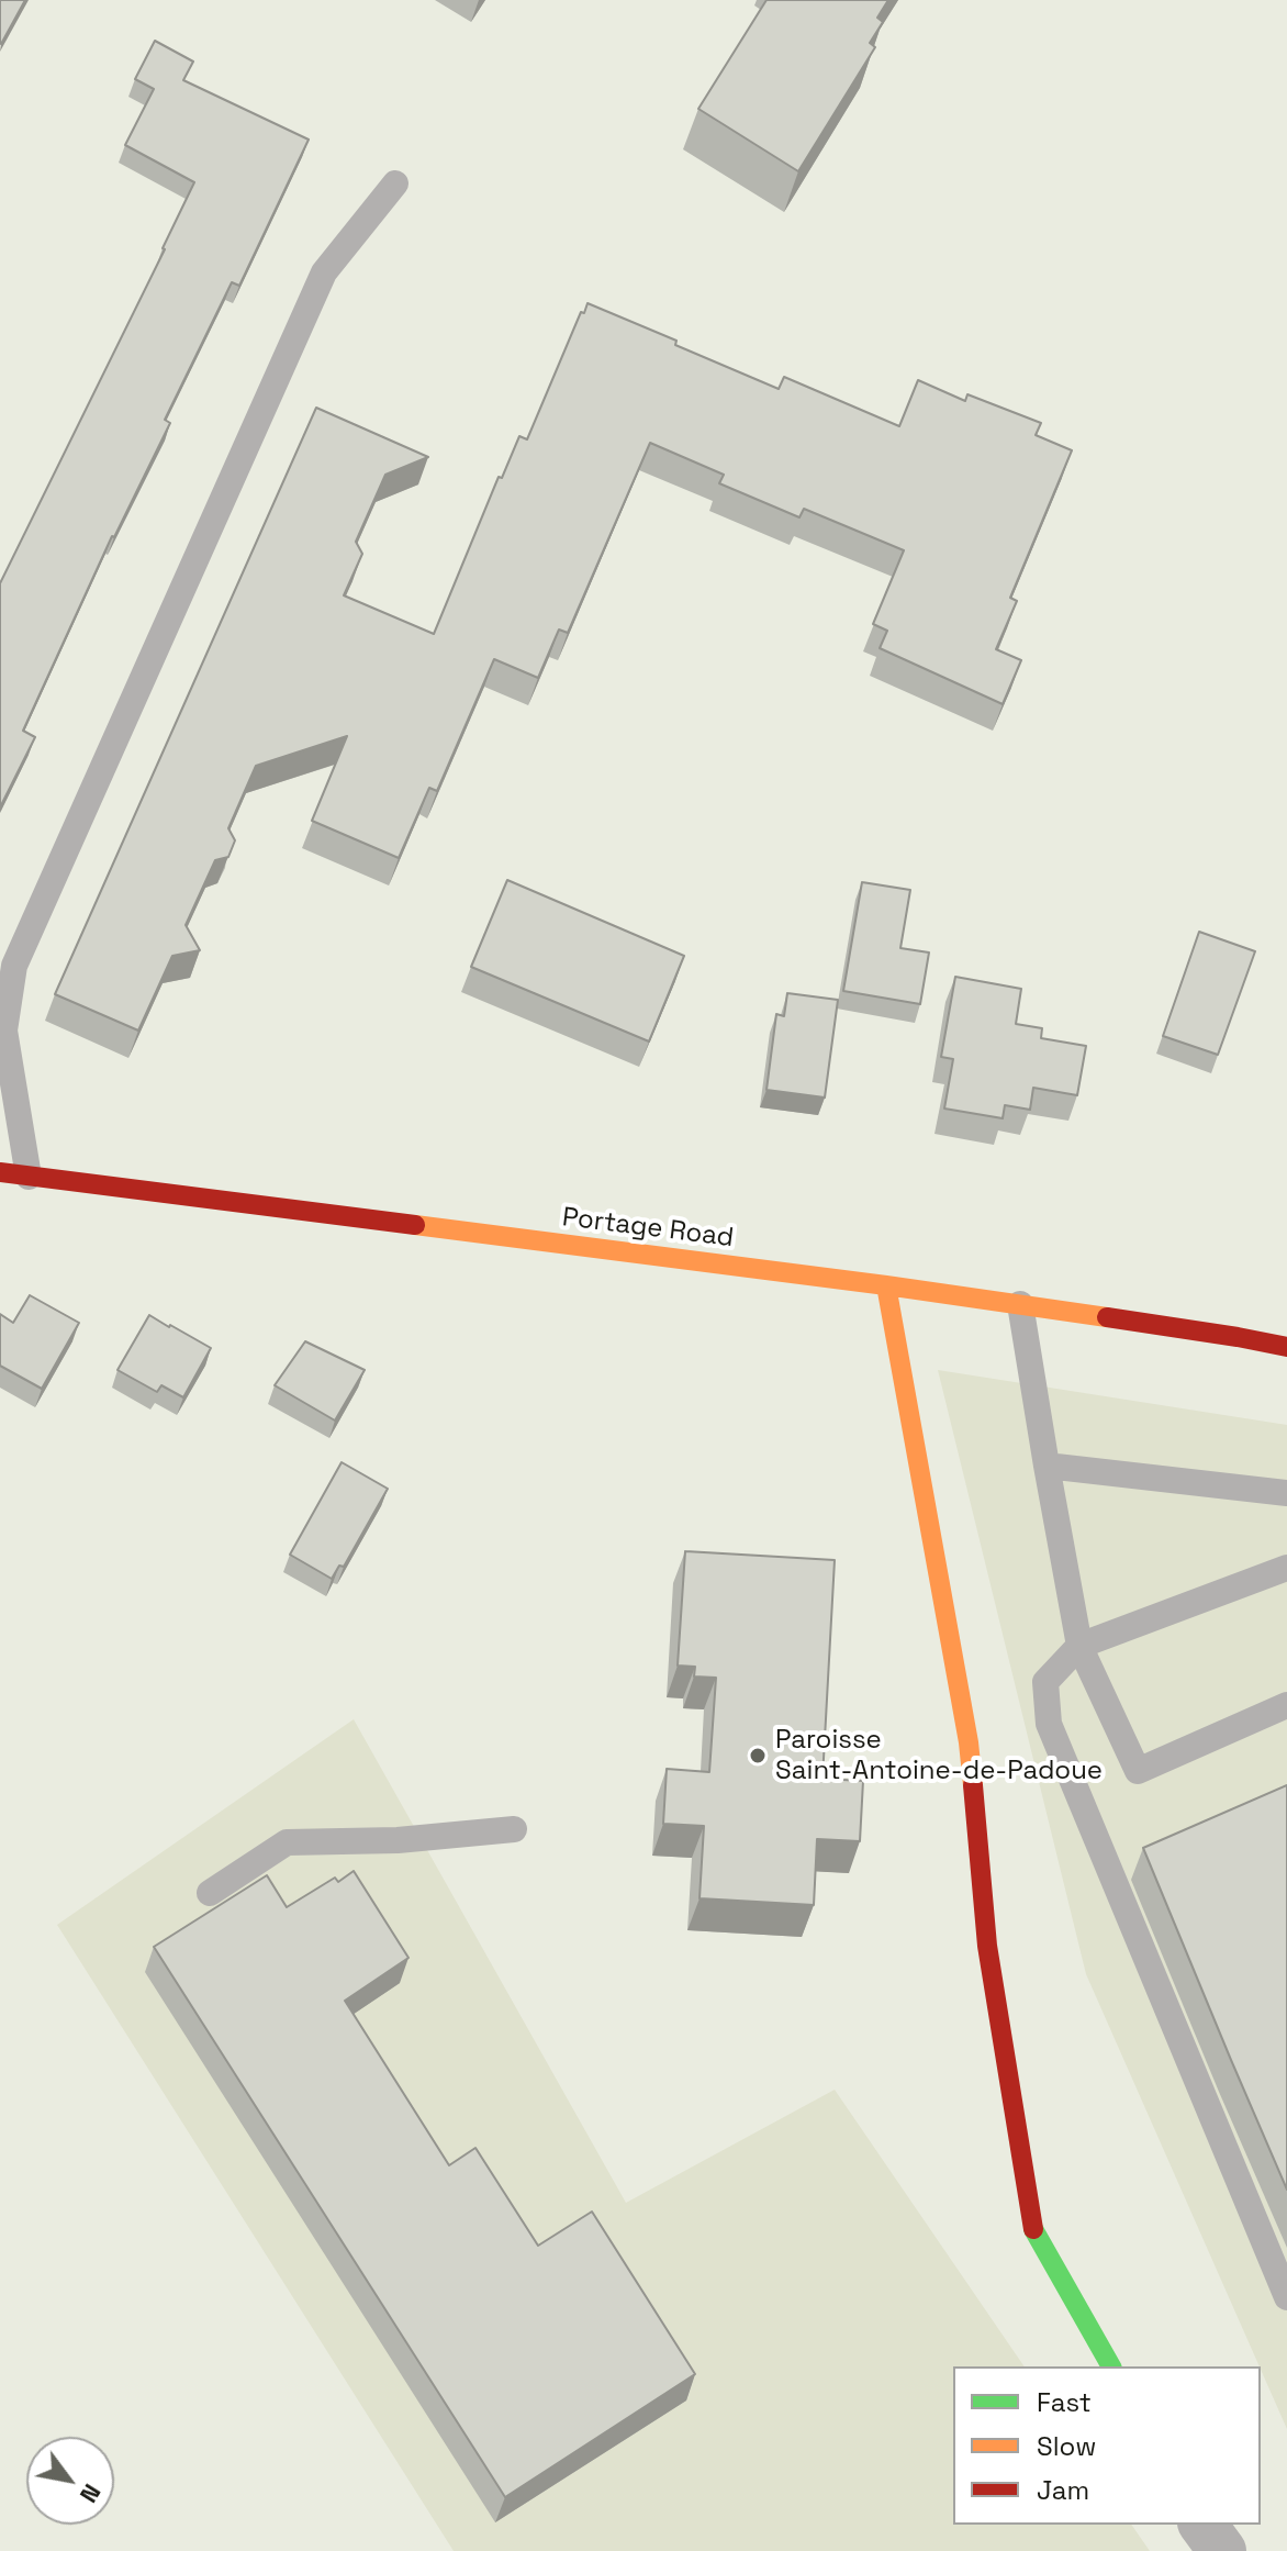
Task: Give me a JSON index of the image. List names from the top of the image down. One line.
{"streets":{"street":["Portage Road"]},"places":["Paroisse Saint-Antoine-de-Padoue"],"legend":["Fast","Slow","Jam"],"north":"bottom right"}
